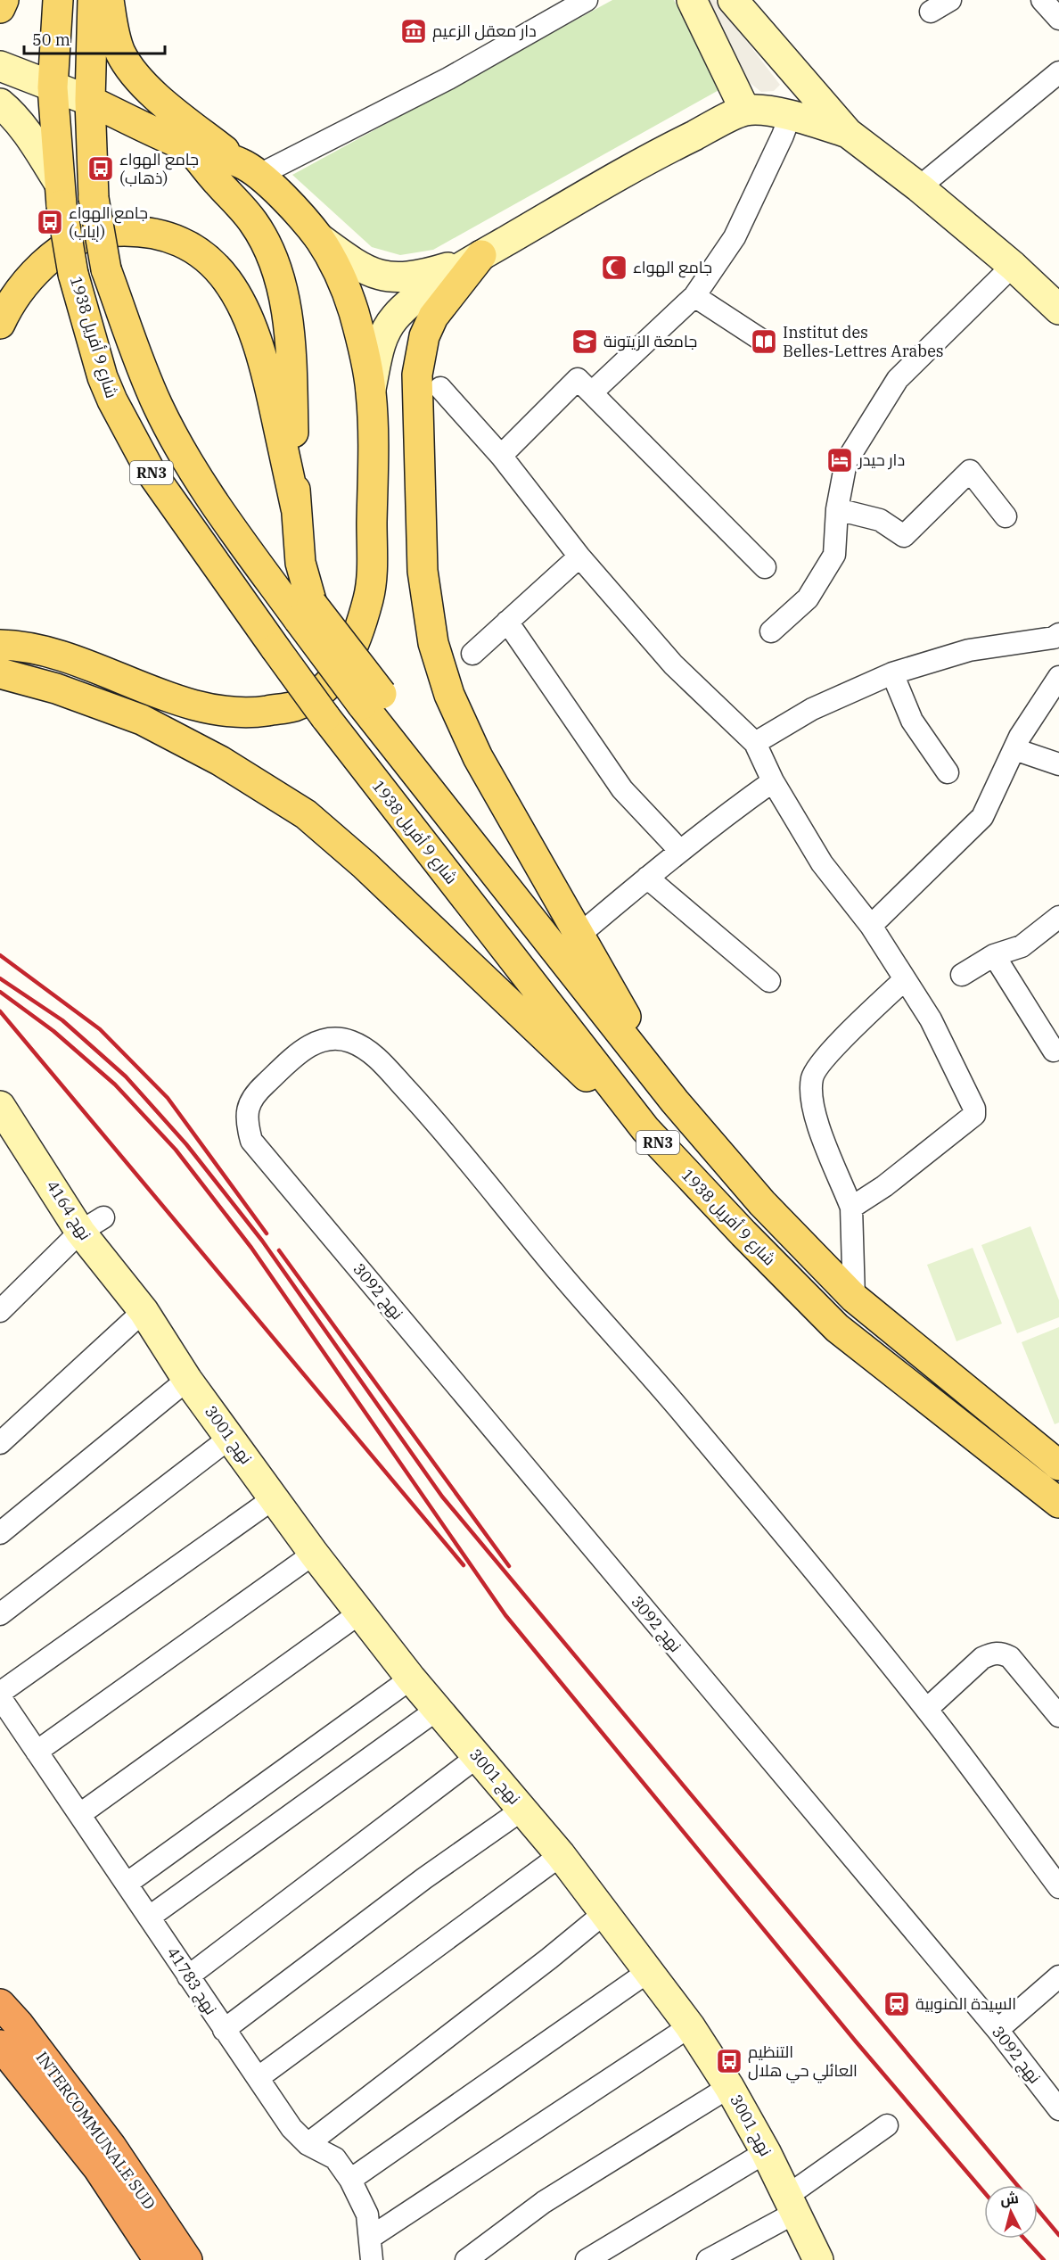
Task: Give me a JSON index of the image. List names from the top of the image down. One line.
{"streets":{"highway":["INTERCOMMUNALE SUD"],"main road":["شارع 9 أفريل 1938","RN3"],"street":["نهج 4164","نهج 3092","نهج 3001","نهج 41783"]},"crossings":[["نهج 4164","نهج 3001"]],"places":{"museum":["دار معقل الزعيم"],"bus stop":["جامع الهواء (ذهاب)","جامع الهواء (إياب)","التنظيم العائلي حي هلال"],"mosque":["جامع الهواء"],"school or university":["جامعة الزيتونة"],"library":["Institut des Belles-Lettres Arabes"],"hotel":["دار حيدر"],"station":["السيدة المنوبية"]},"scale_bar":"50 m","north":"top"}
